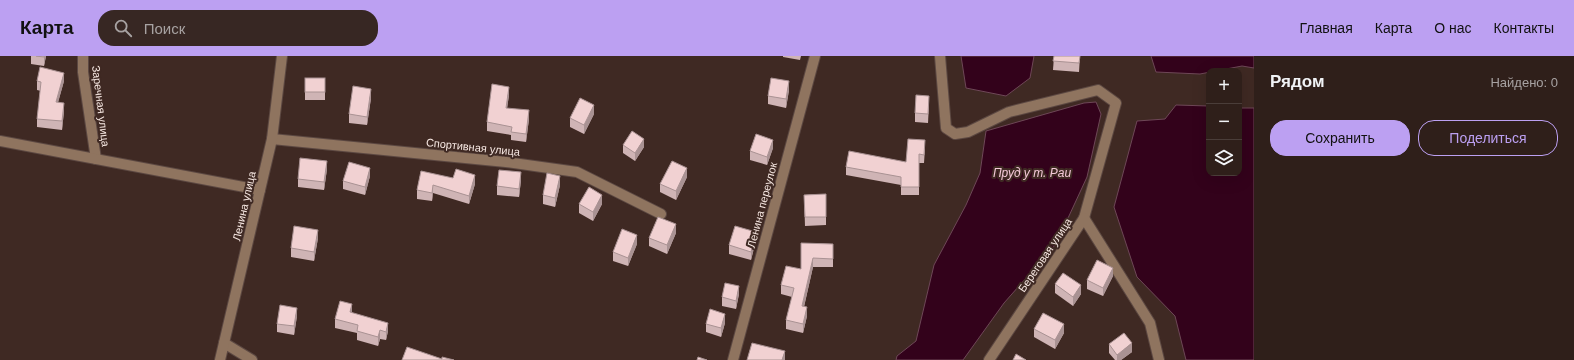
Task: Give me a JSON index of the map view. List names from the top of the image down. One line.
{"streets":{"street":["Заречная улица","Спортивная улица","Ленина переулок","Ленина улица","Береговая улица"]},"crossings":[["Спортивная улица","Ленина улица"]],"water":["Пруд у т. Раи"],"page":{"header":"Карта","search":"Поиск","nav":["Главная","Карта","О нас","Контакты"],"heading":["Рядом","Найдено: 0"],"map_buttons":["+","−"],"buttons":["Сохранить","Поделиться"]}}
